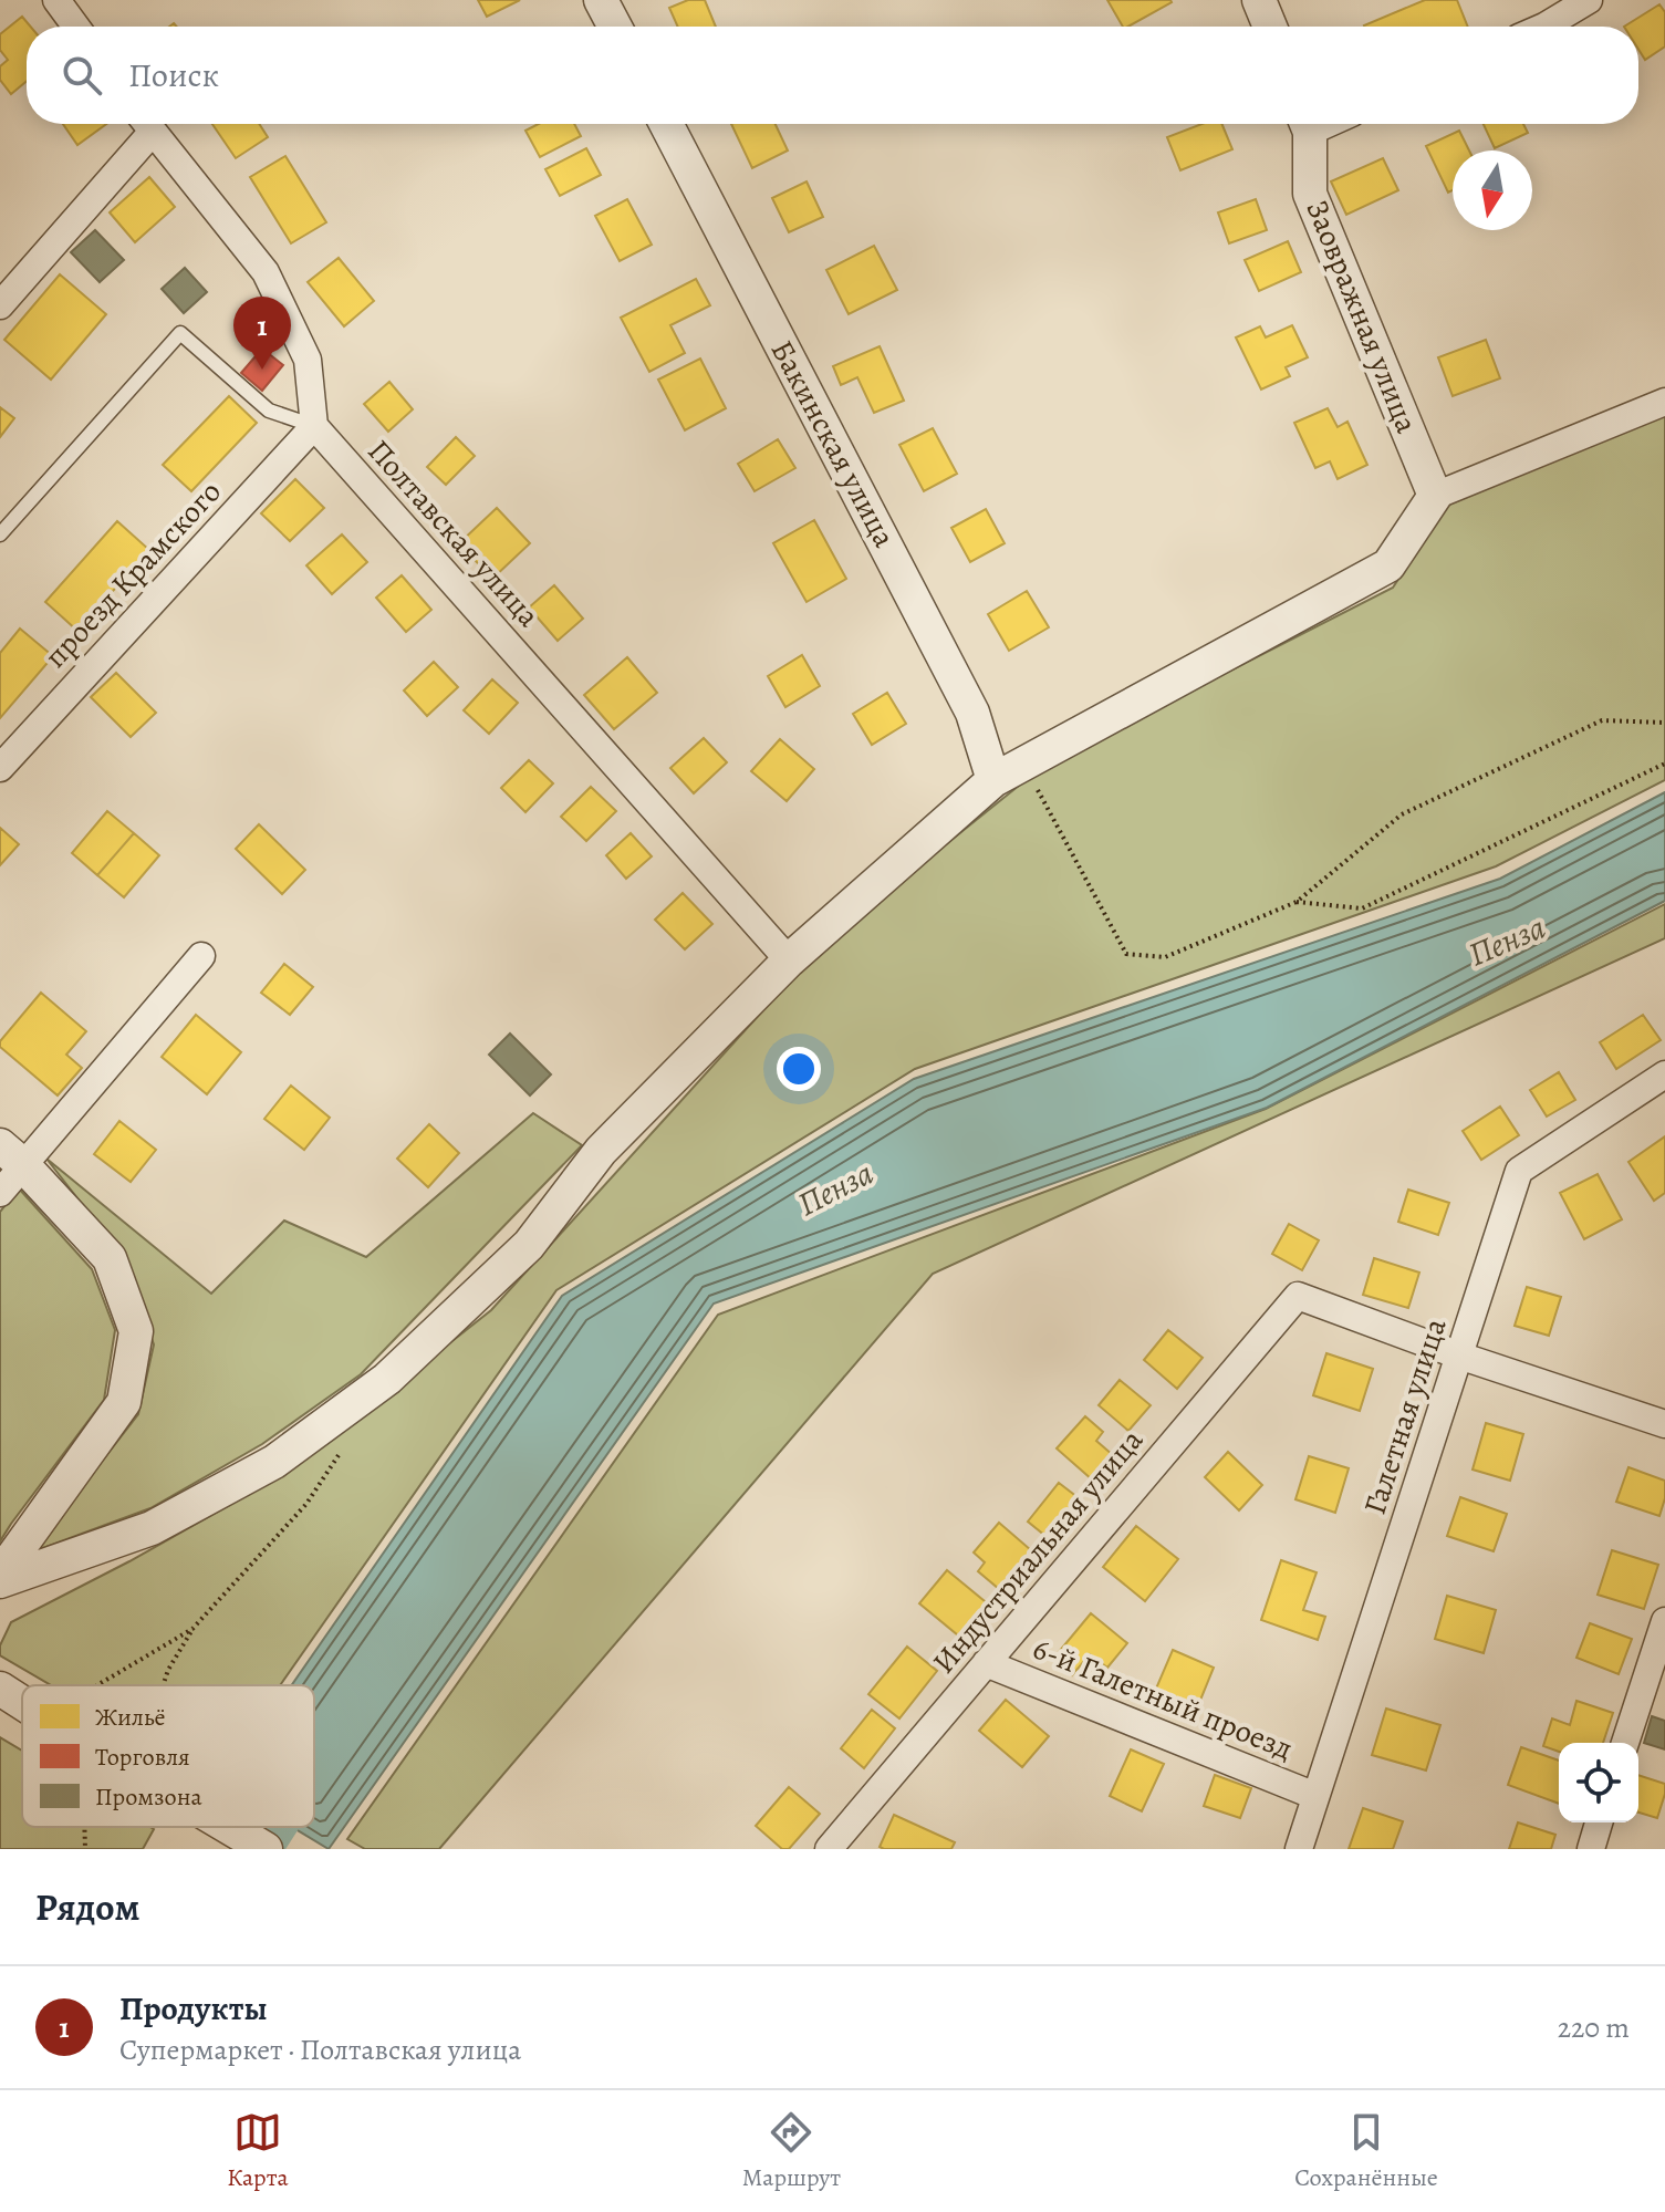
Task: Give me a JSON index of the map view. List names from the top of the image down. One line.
{"streets":{"street":["Заовражная улица","Бакинская улица","Полтавская улица","проезд Крамского","Галетная улица","Индустриальная улица","6-й Галетный проезд"]},"crossings":[["Полтавская улица","проезд Крамского"],["Галетная улица","Индустриальная улица"],["Галетная улица","6-й Галетный проезд"],["Индустриальная улица","6-й Галетный проезд"]],"water":["Пенза"],"legend":["Жильё","Торговля","Промзона"],"north":"bottom","page":{"search":"Поиск","pins":"1","heading":"Рядом","list":[{"mark":"1","name":"Продукты","note":"Супермаркет · Полтавская улица","value":"220 m"}],"nav":["Карта","Маршрут","Сохранённые"]}}
